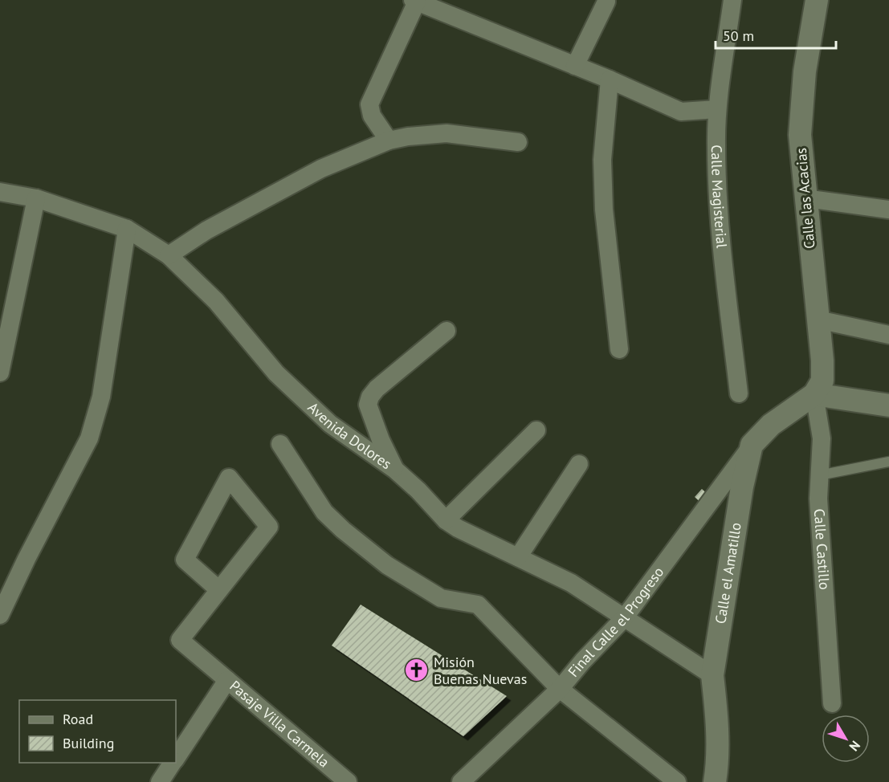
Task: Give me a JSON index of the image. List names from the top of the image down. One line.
{"streets":{"street":["Calle Magisterial","Calle las Acacias","Avenida Dolores","Calle Castillo","Calle el Amatillo","Final Calle el Progreso","Pasaje Villa Carmela"]},"crossings":[["Calle las Acacias","Calle Castillo"],["Avenida Dolores","Calle el Amatillo"],["Avenida Dolores","Final Calle el Progreso"],["Calle el Amatillo","Final Calle el Progreso"]],"places":{"church":["Misión Buenas Nuevas"]},"legend":["Road","Building"],"scale_bar":"50 m","north":"bottom right"}
